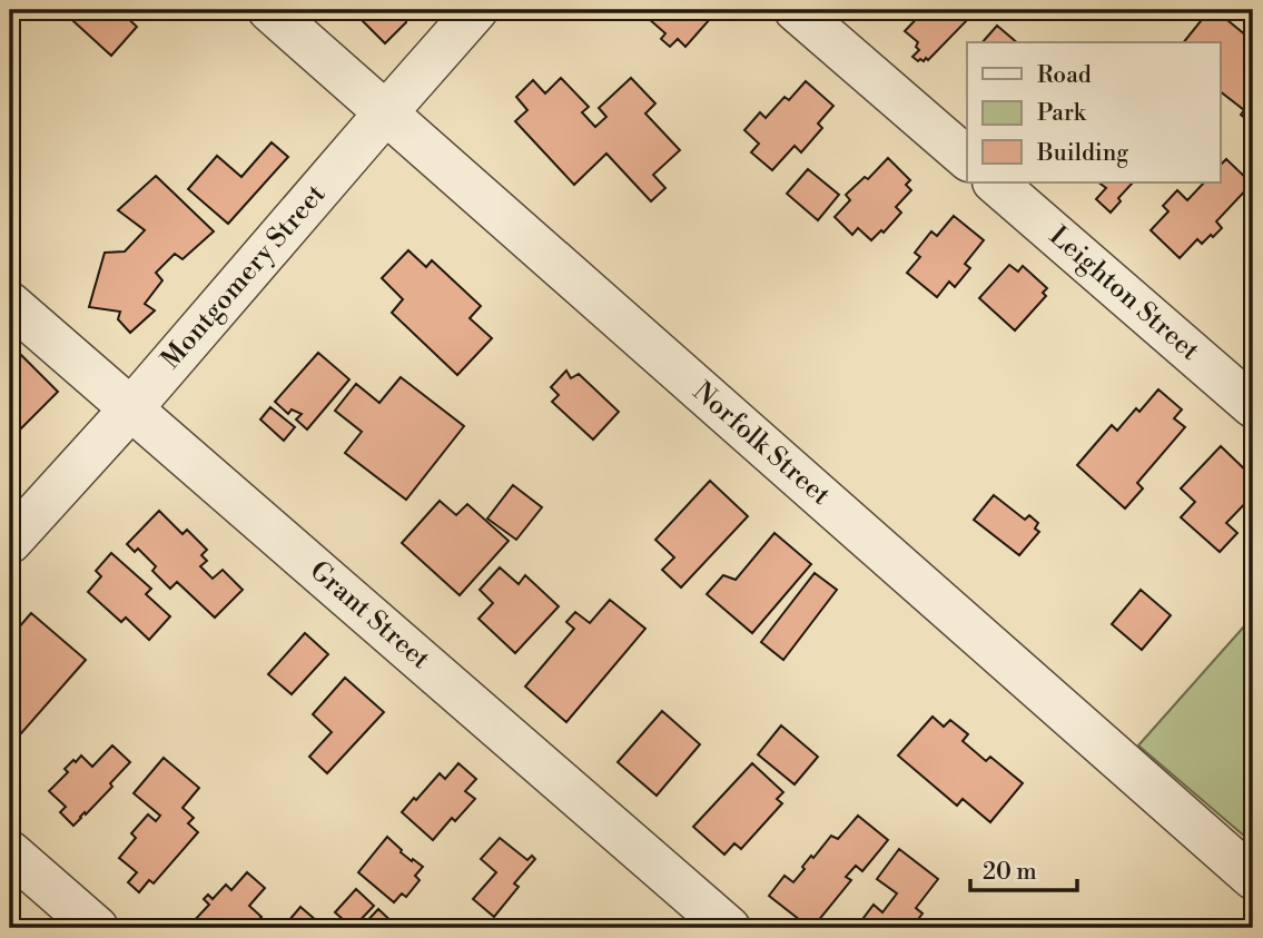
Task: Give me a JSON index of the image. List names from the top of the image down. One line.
{"streets":{"street":["Montgomery Street","Leighton Street","Norfolk Street","Grant Street"]},"crossings":[["Montgomery Street","Norfolk Street"],["Montgomery Street","Grant Street"]],"legend":["Road","Park","Building"],"scale_bar":"20 m"}
